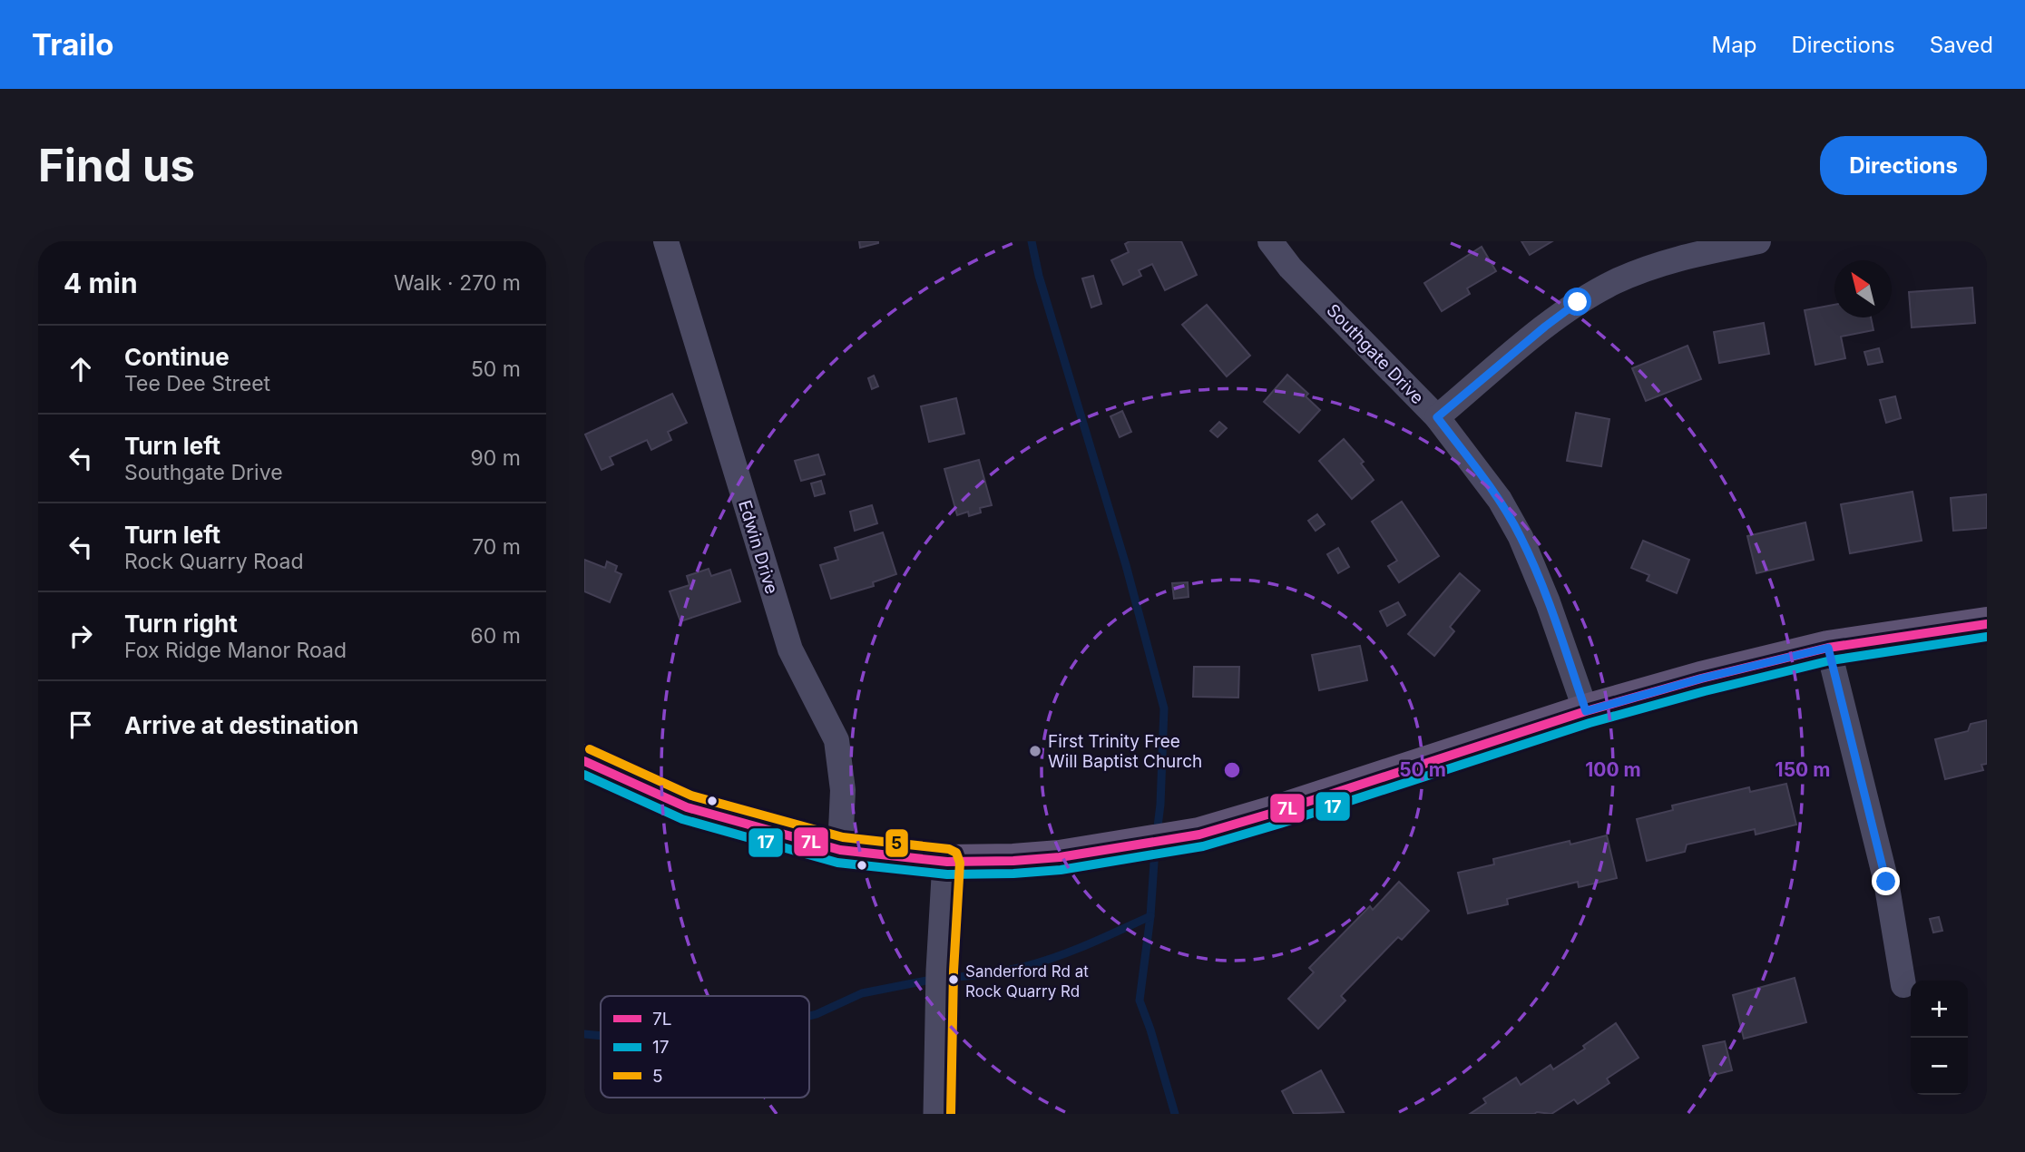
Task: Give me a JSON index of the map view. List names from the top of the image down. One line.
{"streets":{"street":["Southgate Drive","Edwin Drive"]},"places":["First Trinity Free Will Baptist Church","Sanderford Rd at Rock Quarry Rd"],"lines":["transit line 7L","transit line 17","transit line 5"],"legend":["7L","17","5"],"north":"top left","page":{"header":"Trailo","nav":["Map","Directions","Saved"],"buttons":"Directions","title":"Find us","heading":["4 min","Walk · 270 m"],"list":[["Continue","Tee Dee Street","50 m"],["Turn left","Southgate Drive","90 m"],["Turn left","Rock Quarry Road","70 m"],["Turn right","Fox Ridge Manor Road","60 m"],"Arrive at destination"],"map_buttons":["+","−"]},"rings":["50 m","100 m","150 m"]}
